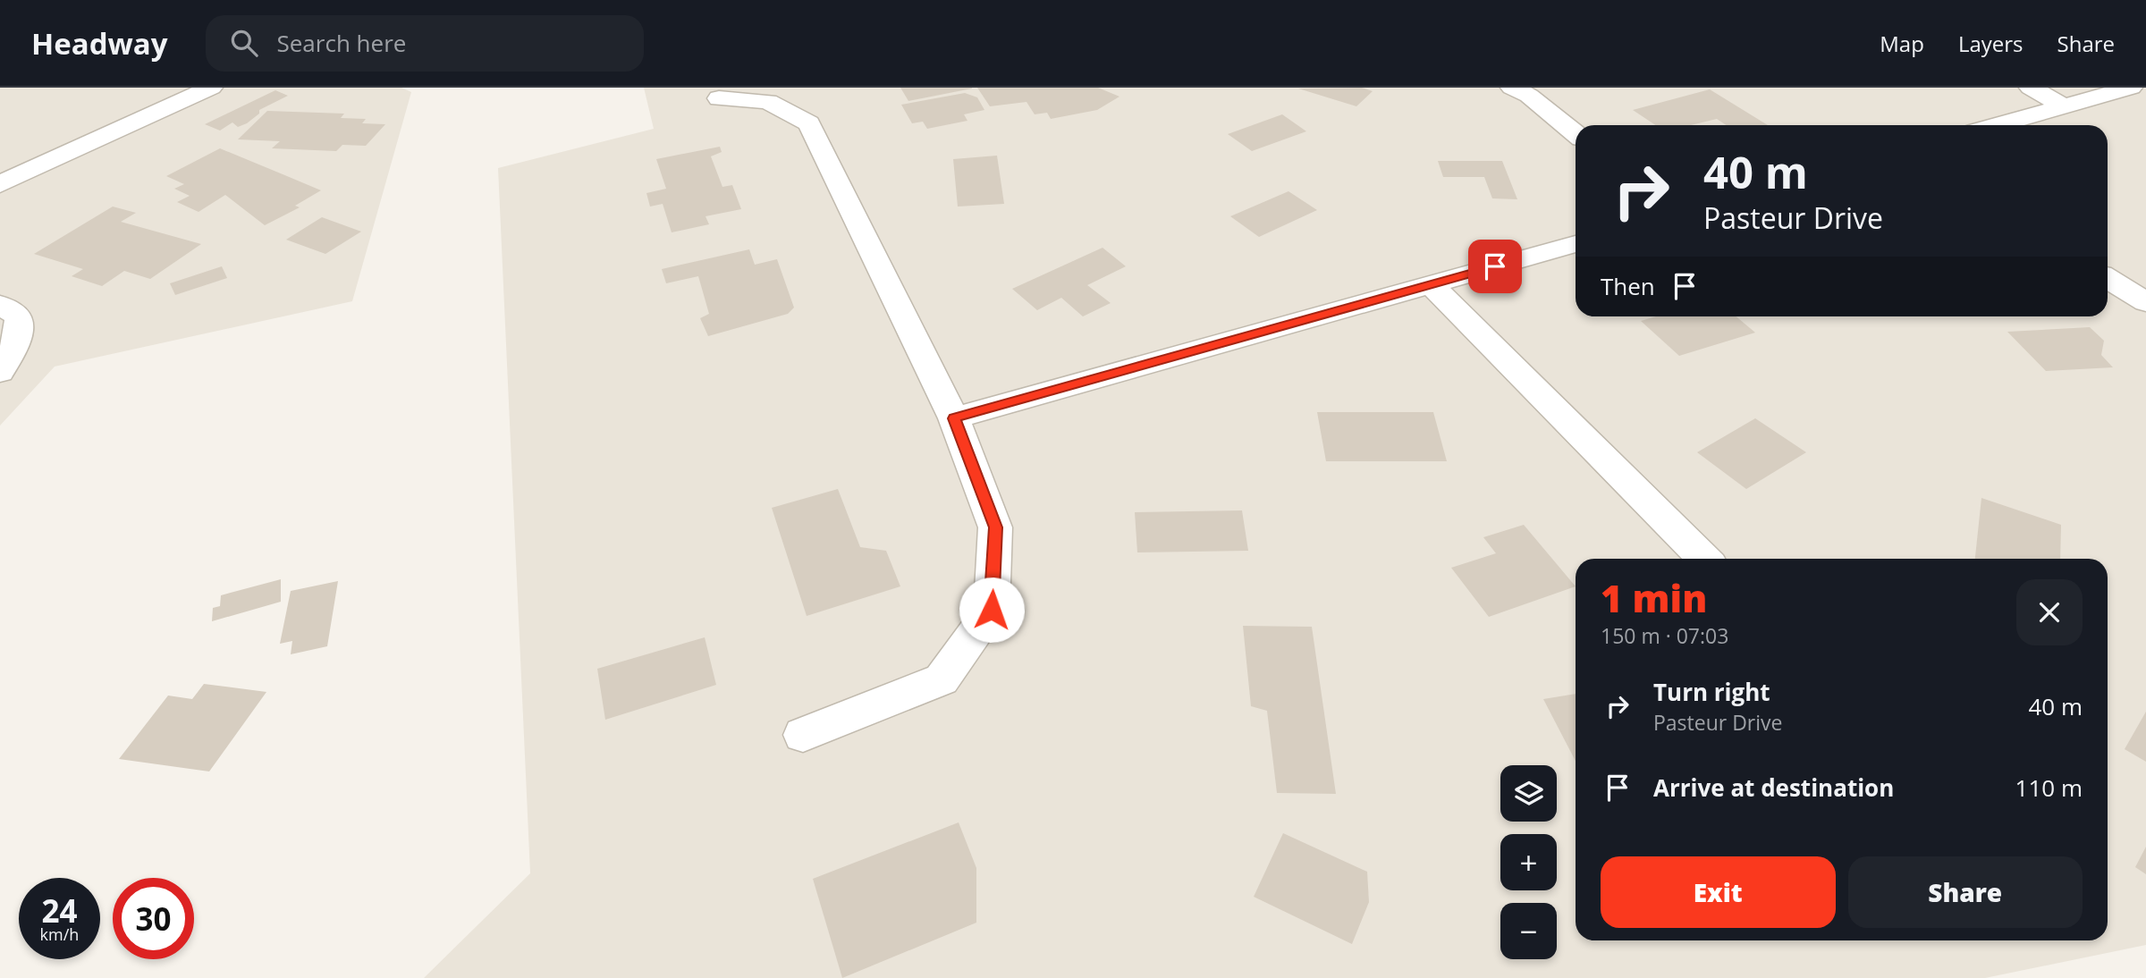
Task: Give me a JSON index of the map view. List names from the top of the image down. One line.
{"page":{"header":"Headway","search":"Search here","nav":["Map","Layers","Share"],"turn":["40 m","Pasteur Drive"],"then":"Then","heading":["1 min","150 m · 07:03"],"list":[{"name":"Turn right","note":"Pasteur Drive","value":"40 m"},{"name":"Arrive at destination","value":"110 m"}],"map_buttons":["+","−"],"buttons":["Exit","Share"],"speed":"24 km/h","limit":"30"}}
